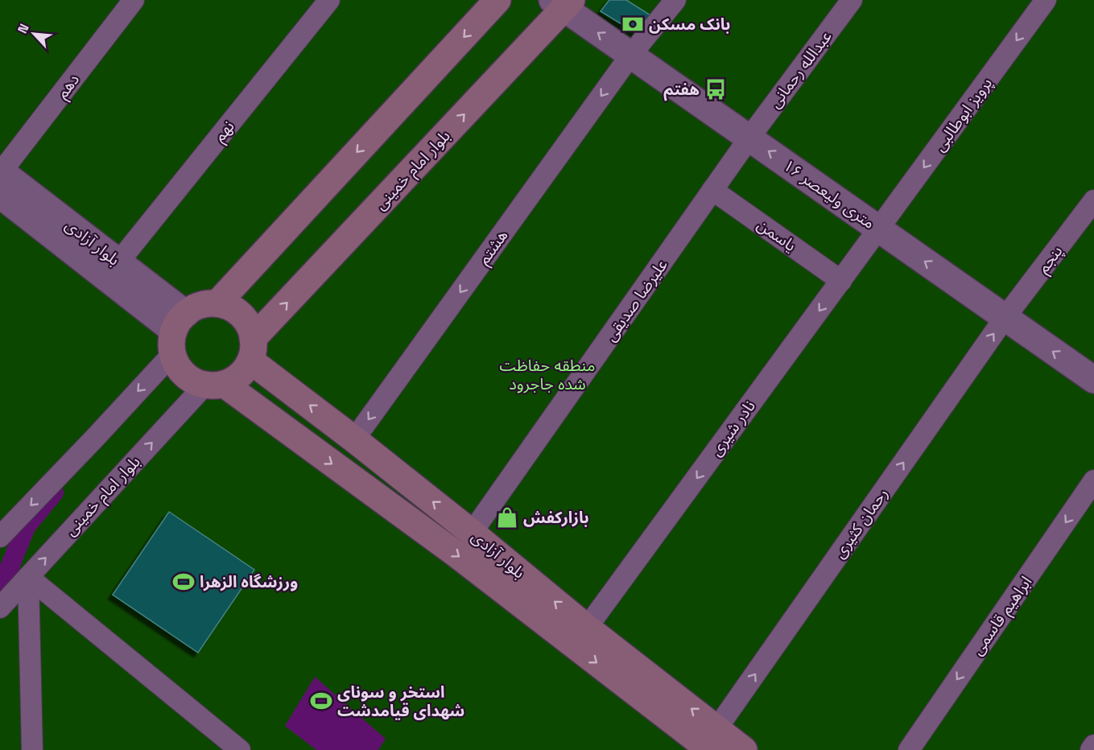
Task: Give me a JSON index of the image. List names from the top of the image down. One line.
{"streets":{"main road":["بلوار امام خمینی","بلوار آزادی"],"street":["عبدالله رحمانی","دهم","پرویز ابوطالبی","نهم","۱۶ متری ولیعصر","یاسمن","هشتم","پنجم","علیرضا صدیقی","نادر شیری","رحمان کثیری","ابراهیم قاسمی"]},"crossings":[["عبدالله رحمانی","۱۶ متری ولیعصر"],["عبدالله رحمانی","علیرضا صدیقی"],["دهم","بلوار آزادی"],["پرویز ابوطالبی","۱۶ متری ولیعصر"],["پرویز ابوطالبی","نادر شیری"],["نهم","بلوار آزادی"],["بلوار امام خمینی","۱۶ متری ولیعصر"],["بلوار امام خمینی","بلوار آزادی"],["۱۶ متری ولیعصر","هشتم"],["۱۶ متری ولیعصر","پنجم"],["۱۶ متری ولیعصر","علیرضا صدیقی"],["۱۶ متری ولیعصر","نادر شیری"],["۱۶ متری ولیعصر","رحمان کثیری"],["یاسمن","علیرضا صدیقی"],["یاسمن","نادر شیری"],["بلوار آزادی","هشتم"],["بلوار آزادی","علیرضا صدیقی"],["بلوار آزادی","نادر شیری"],["بلوار آزادی","رحمان کثیری"],["پنجم","رحمان کثیری"]],"one_way":["پرویز ابوطالبی","۱۶ متری ولیعصر","هشتم","نادر شیری","رحمان کثیری","ابراهیم قاسمی"],"parks":["منطقه حفاظت شده جاجرود"],"places":{"bank":["بانک مسکن"],"bus stop":["هفتم"],"shop":["بازارکفش"],"sports":["ورزشگاه الزهرا","استخر و سونای شهدای قیامدشت"]},"north":"top left"}
